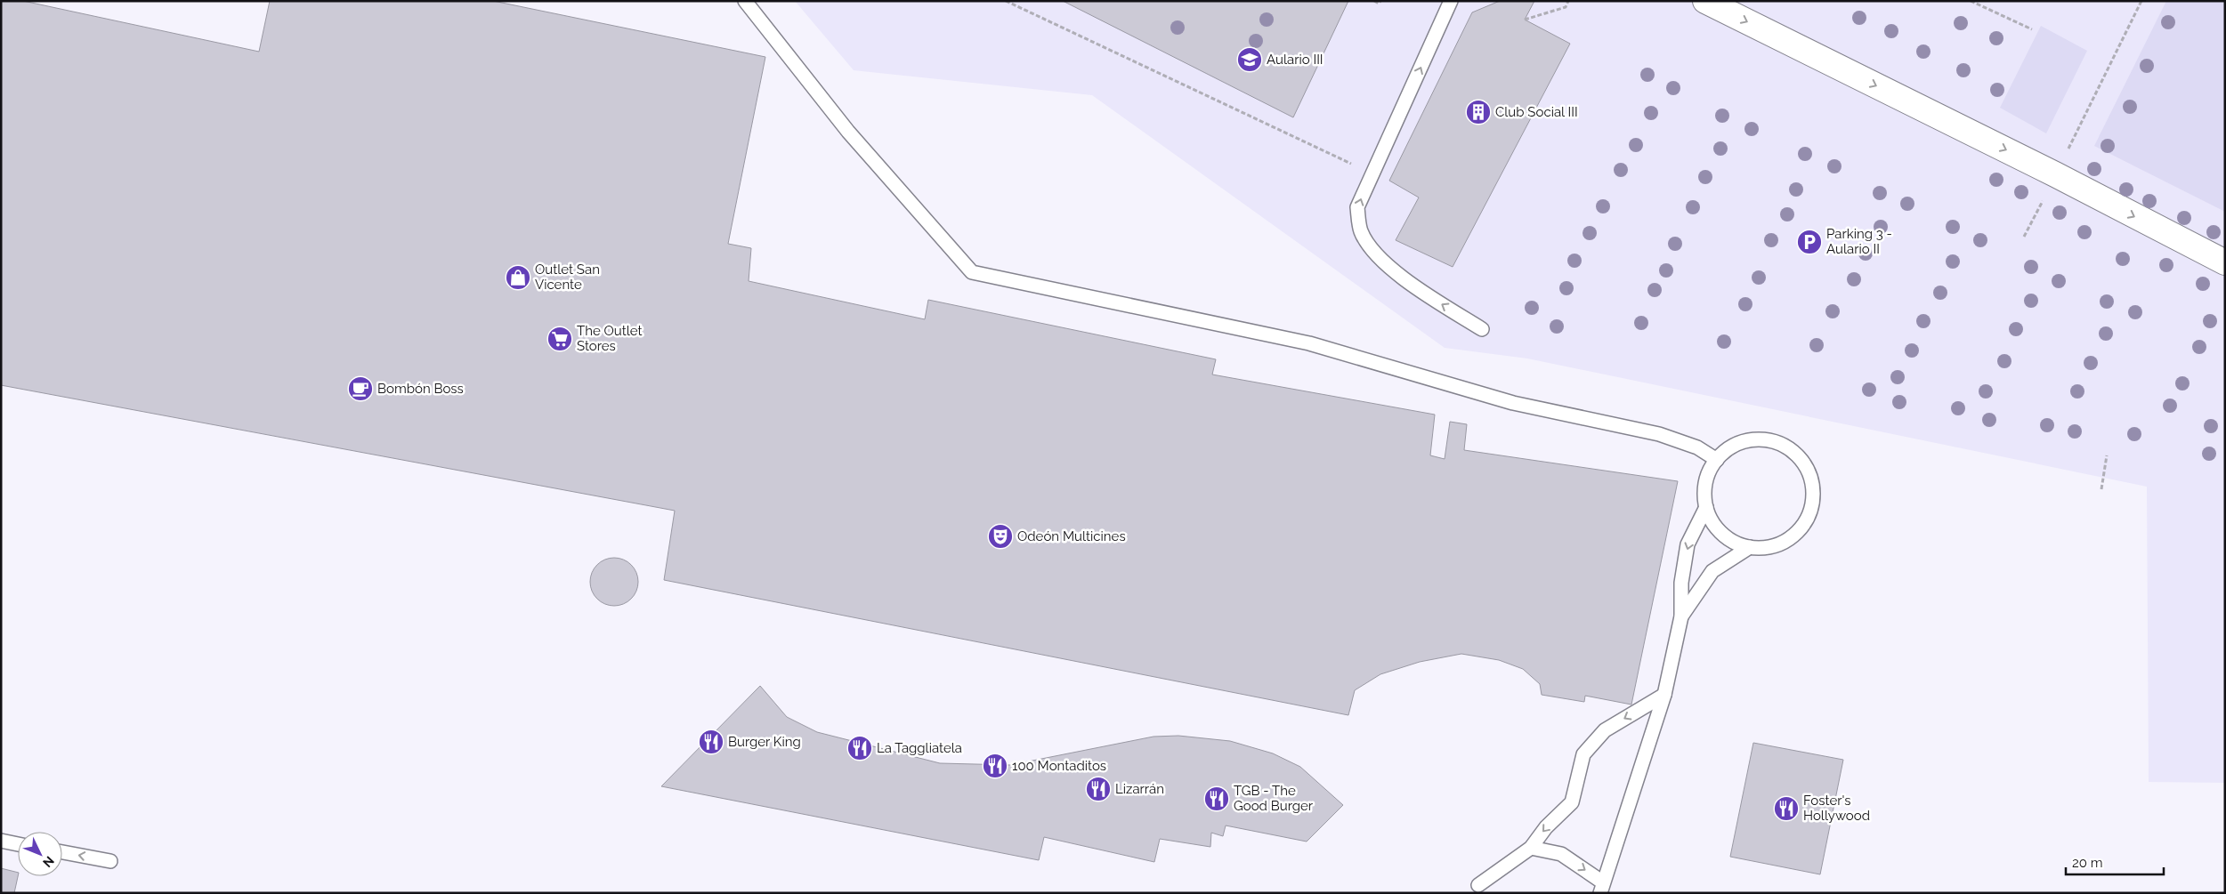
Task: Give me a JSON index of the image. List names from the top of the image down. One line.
{"places":{"school or university":["Aulario III"],"building":["Club Social III"],"parking":["Parking 3 - Aulario II"],"shop":["Outlet San Vicente"],"supermarket":["The Outlet Stores"],"cafe":["Bombón Boss"],"theatre":["Odeón Multicines"],"restaurant":["Burger King","La Taggliatela","100 Montaditos","Lizarrán","TGB - The Good Burger","Foster's Hollywood"]},"scale_bar":"20 m","north":"bottom right"}
